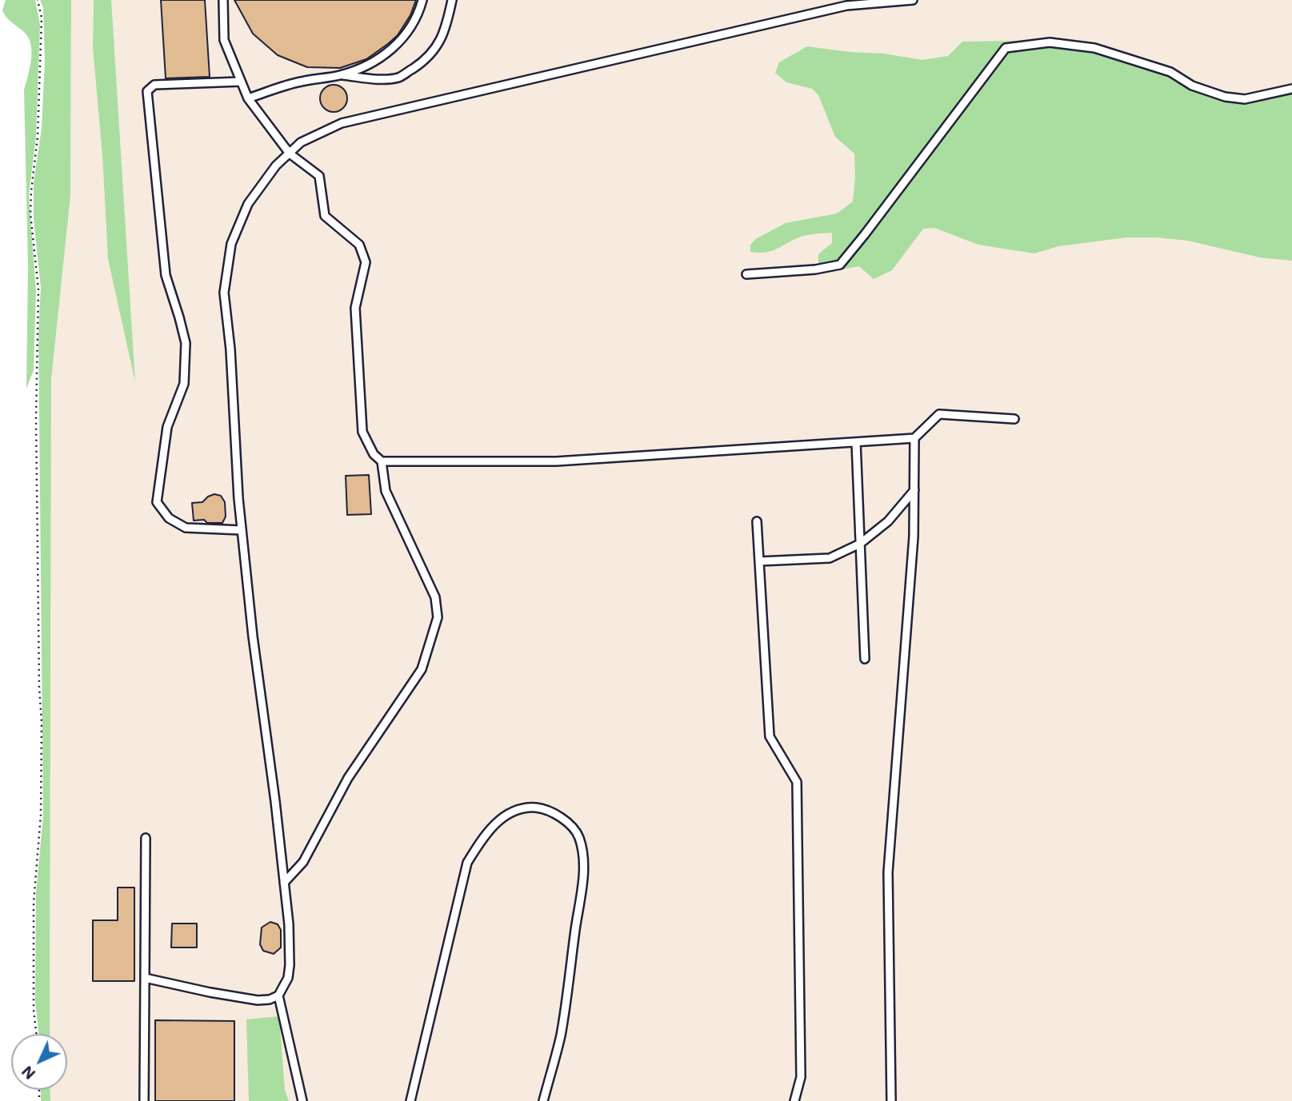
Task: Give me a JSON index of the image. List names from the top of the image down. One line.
{"north":"bottom left"}
